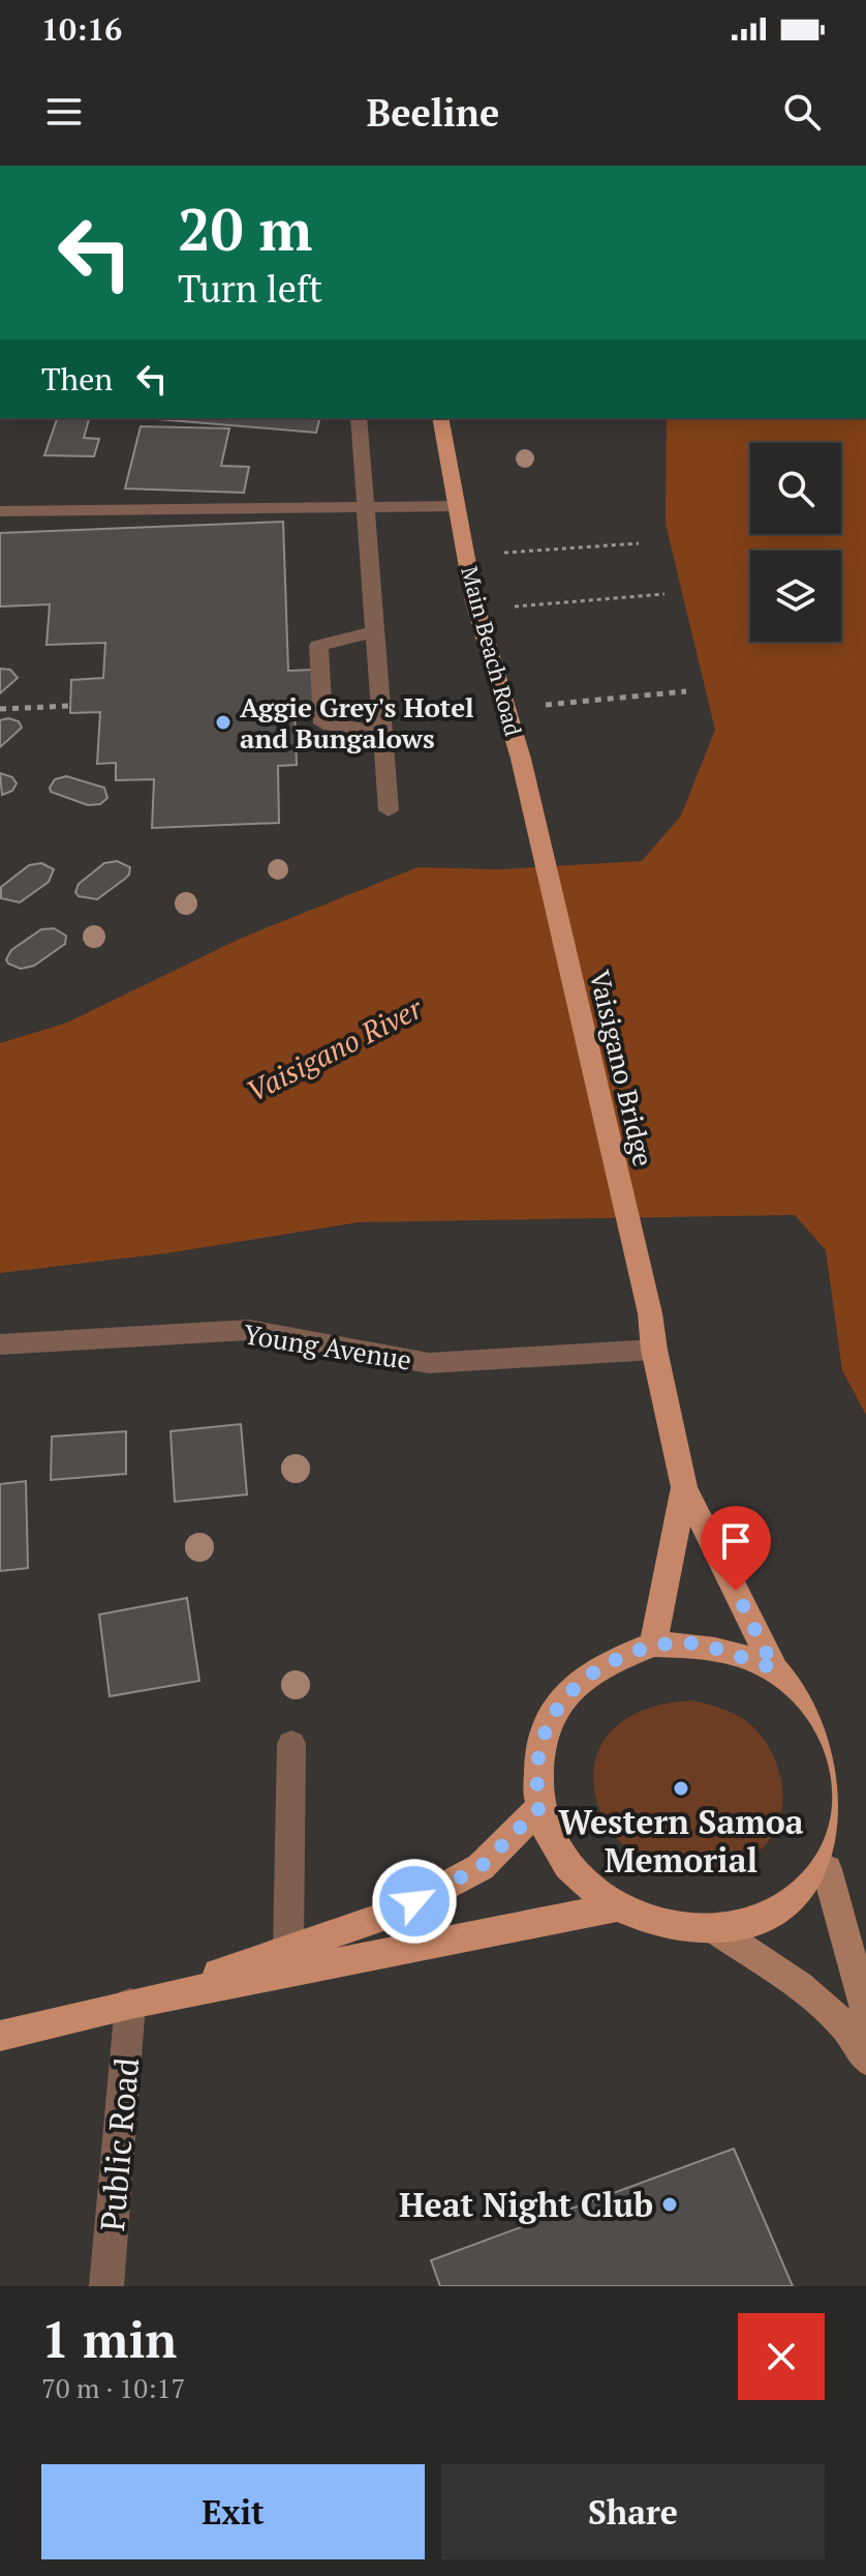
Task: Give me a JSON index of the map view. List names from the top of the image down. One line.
{"streets":{"main road":["Main Beach Road","Vaisigano Bridge"],"street":["Young Avenue","Public Road"]},"crossings":[["Main Beach Road","Vaisigano Bridge"],["Vaisigano Bridge","Young Avenue"]],"water":["Vaisigano River"],"places":["Aggie Grey's Hotel and Bungalows","Western Samoa Memorial","Heat Night Club"],"page":{"status":"10:16","header":"Beeline","turn":["20 m","Turn left"],"then":"Then","heading":["1 min","70 m · 10:17"],"buttons":["Exit","Share"]}}
